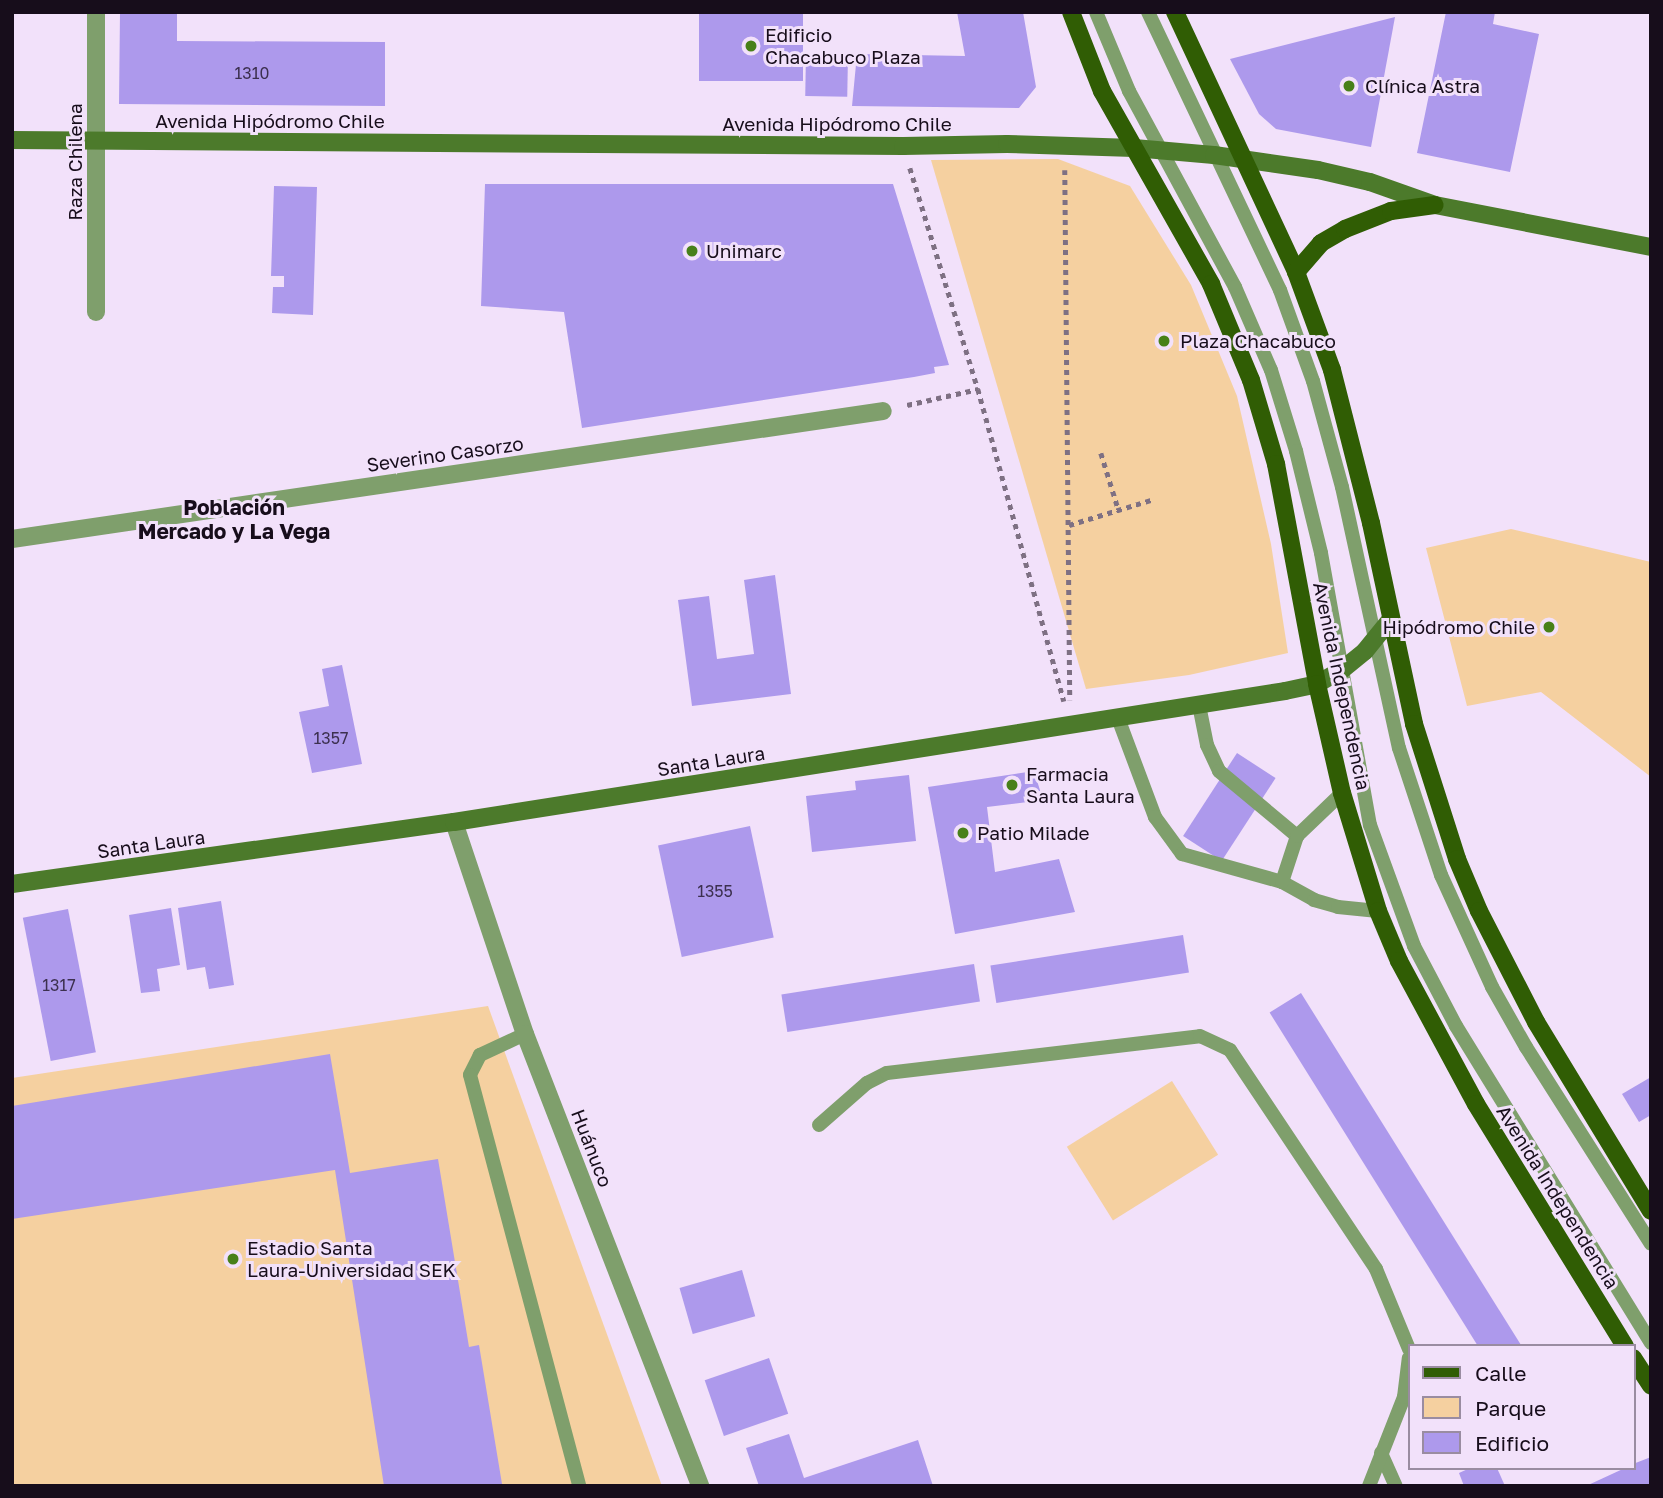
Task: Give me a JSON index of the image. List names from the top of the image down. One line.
{"streets":{"main road":["Avenida Independencia"],"street":["Avenida Hipódromo Chile","Raza Chilena","Severino Casorzo","Santa Laura","Huánuco"]},"crossings":[["Avenida Hipódromo Chile","Raza Chilena"],["Avenida Hipódromo Chile","Avenida Independencia"],["Avenida Independencia","Santa Laura"],["Santa Laura","Huánuco"]],"districts":["Población Mercado y La Vega"],"places":["Edificio Chacabuco Plaza","Clínica Astra","Unimarc","Plaza Chacabuco","Hipódromo Chile","Farmacia Santa Laura","Patio Milade","Estadio Santa Laura-Universidad SEK"],"house_numbers":["1310","1357","1355","1317"],"legend":["Calle","Parque","Edificio"]}
